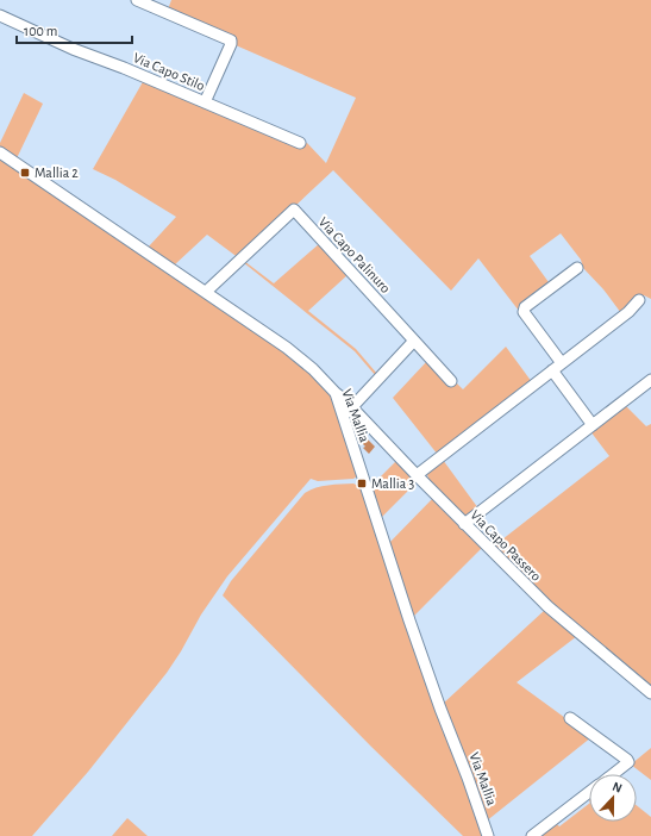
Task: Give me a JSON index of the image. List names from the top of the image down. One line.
{"streets":{"street":["Via Capo Stilo","Via Capo Palinuro","Via Mallia","Via Capo Passero"]},"crossings":[["Via Capo Palinuro","Via Mallia"],["Via Mallia","Via Capo Passero"]],"places":{"transit":["Mallia 2","Mallia 3"]},"scale_bar":"100 m","north":"top"}
